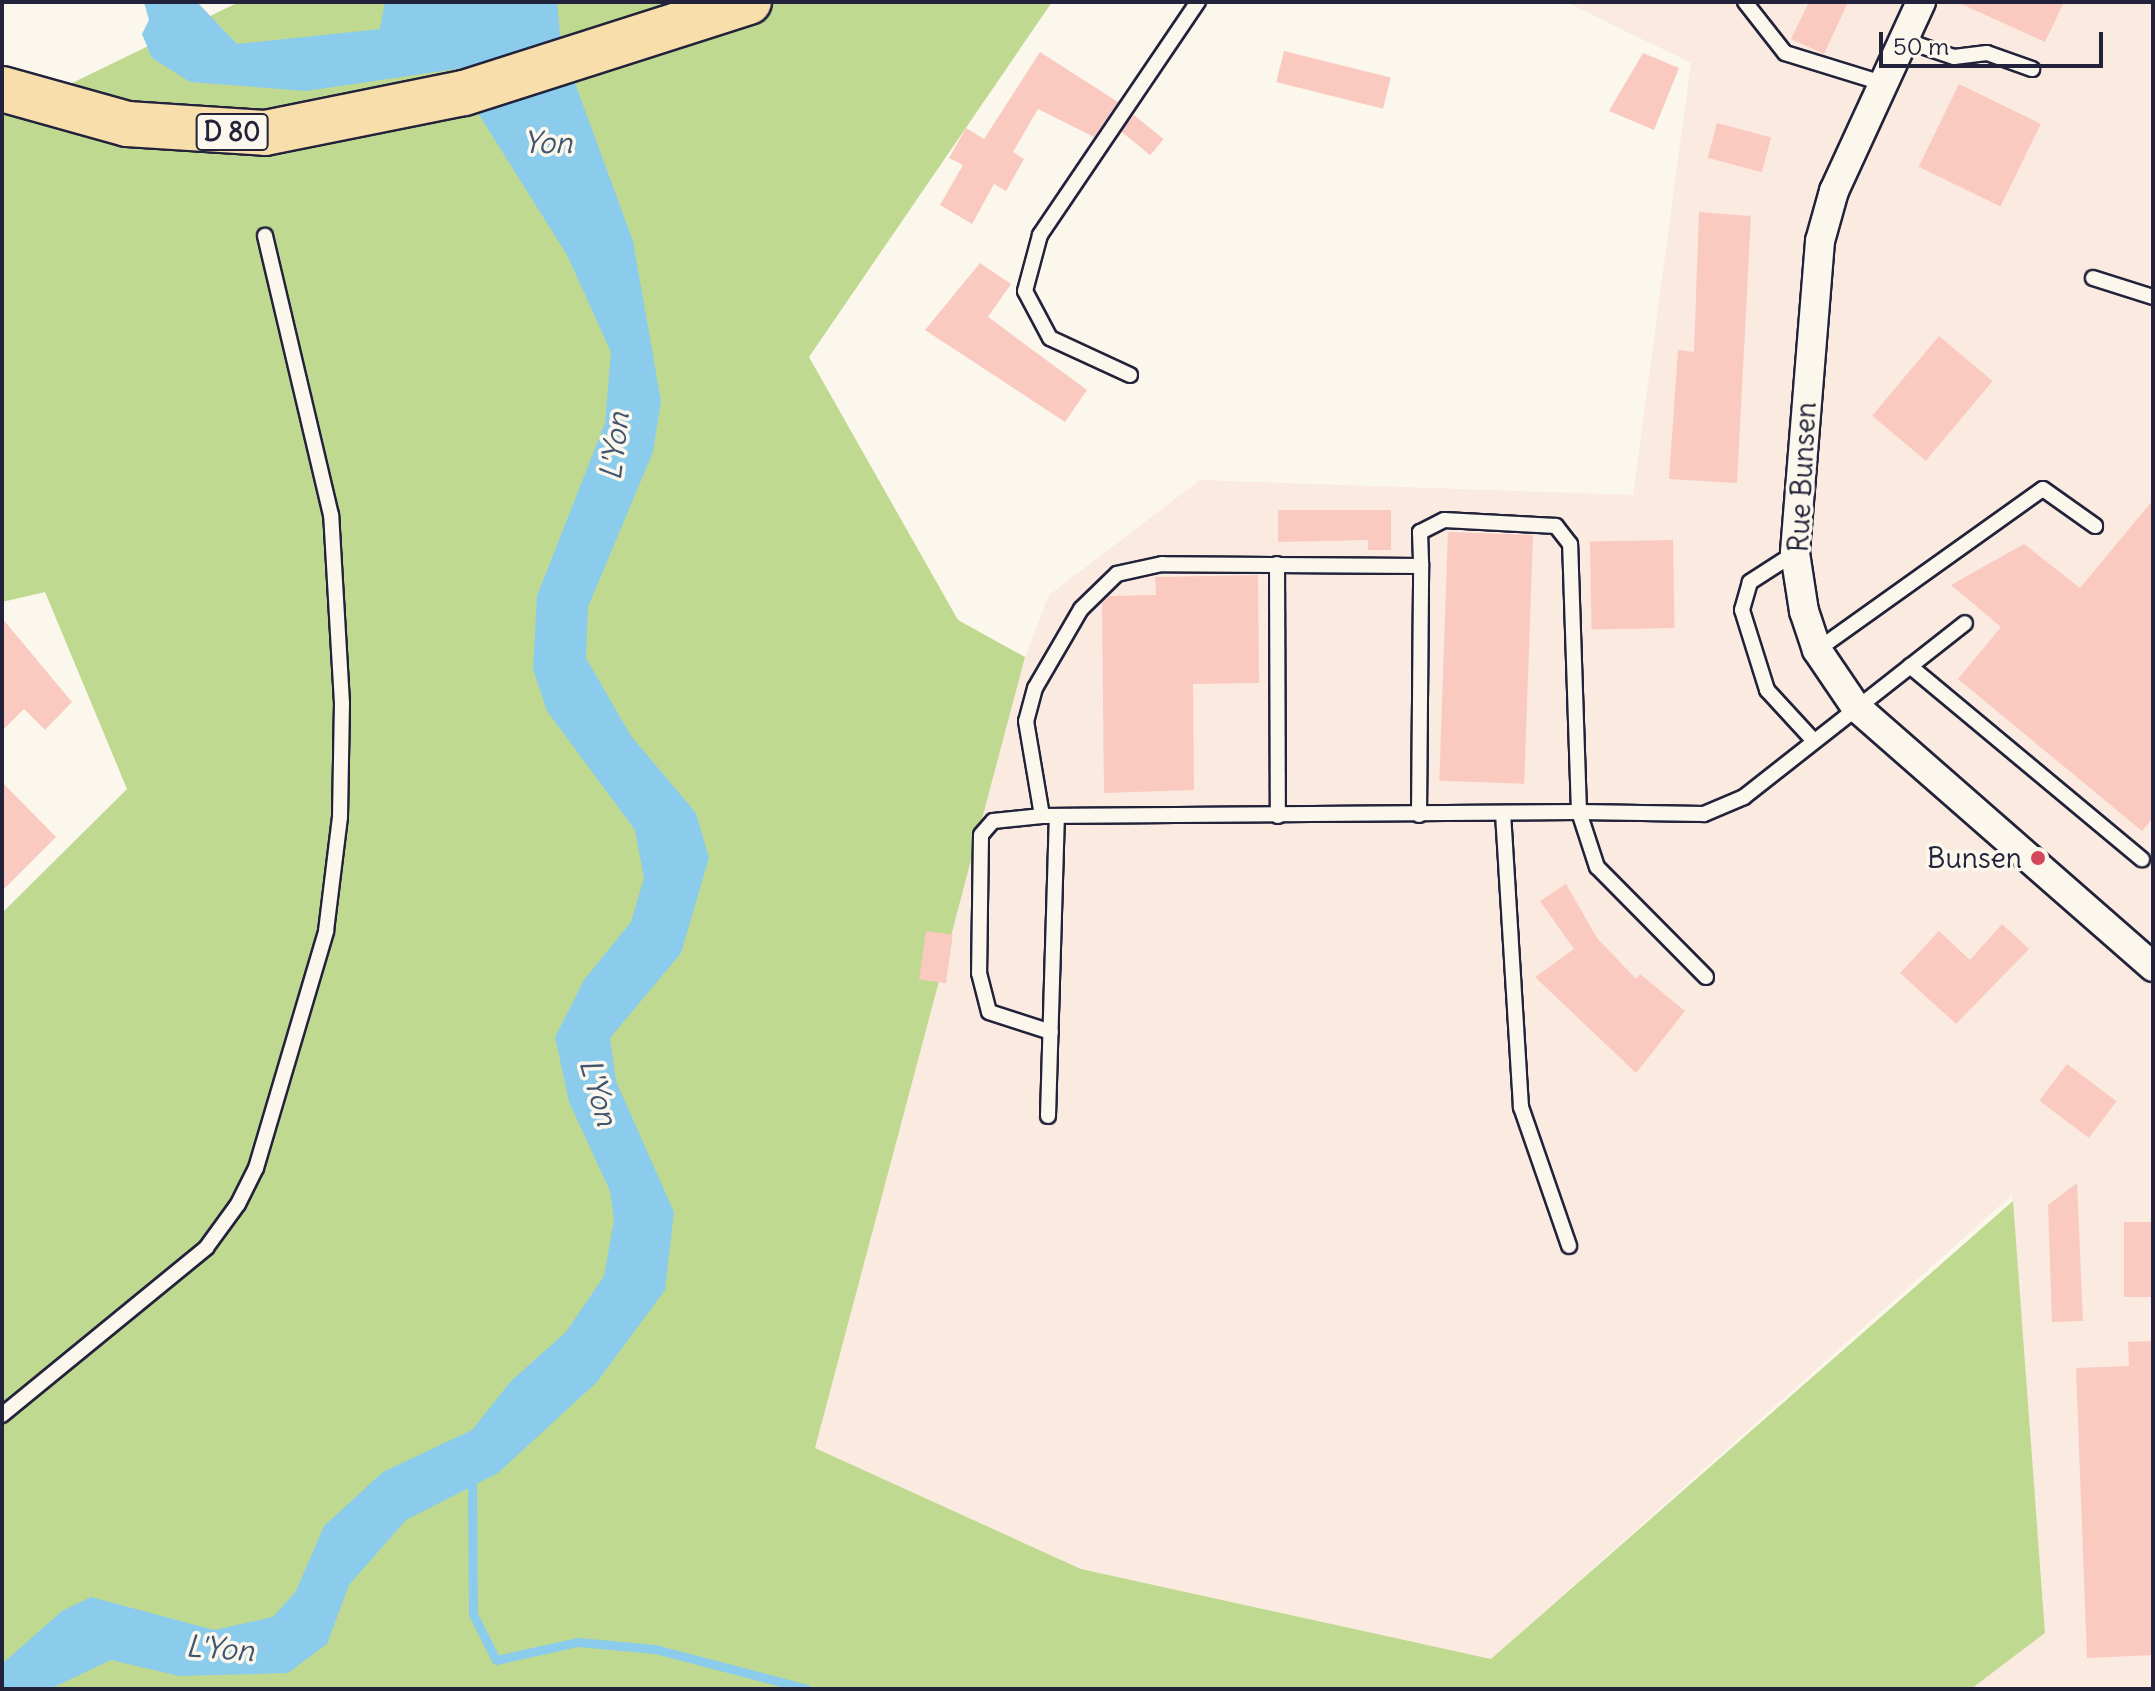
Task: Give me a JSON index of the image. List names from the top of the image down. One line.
{"streets":{"main road":["D 80"],"street":["Rue Bunsen"]},"water":["Yon","L'Yon"],"places":["Bunsen"],"scale_bar":"50 m"}
